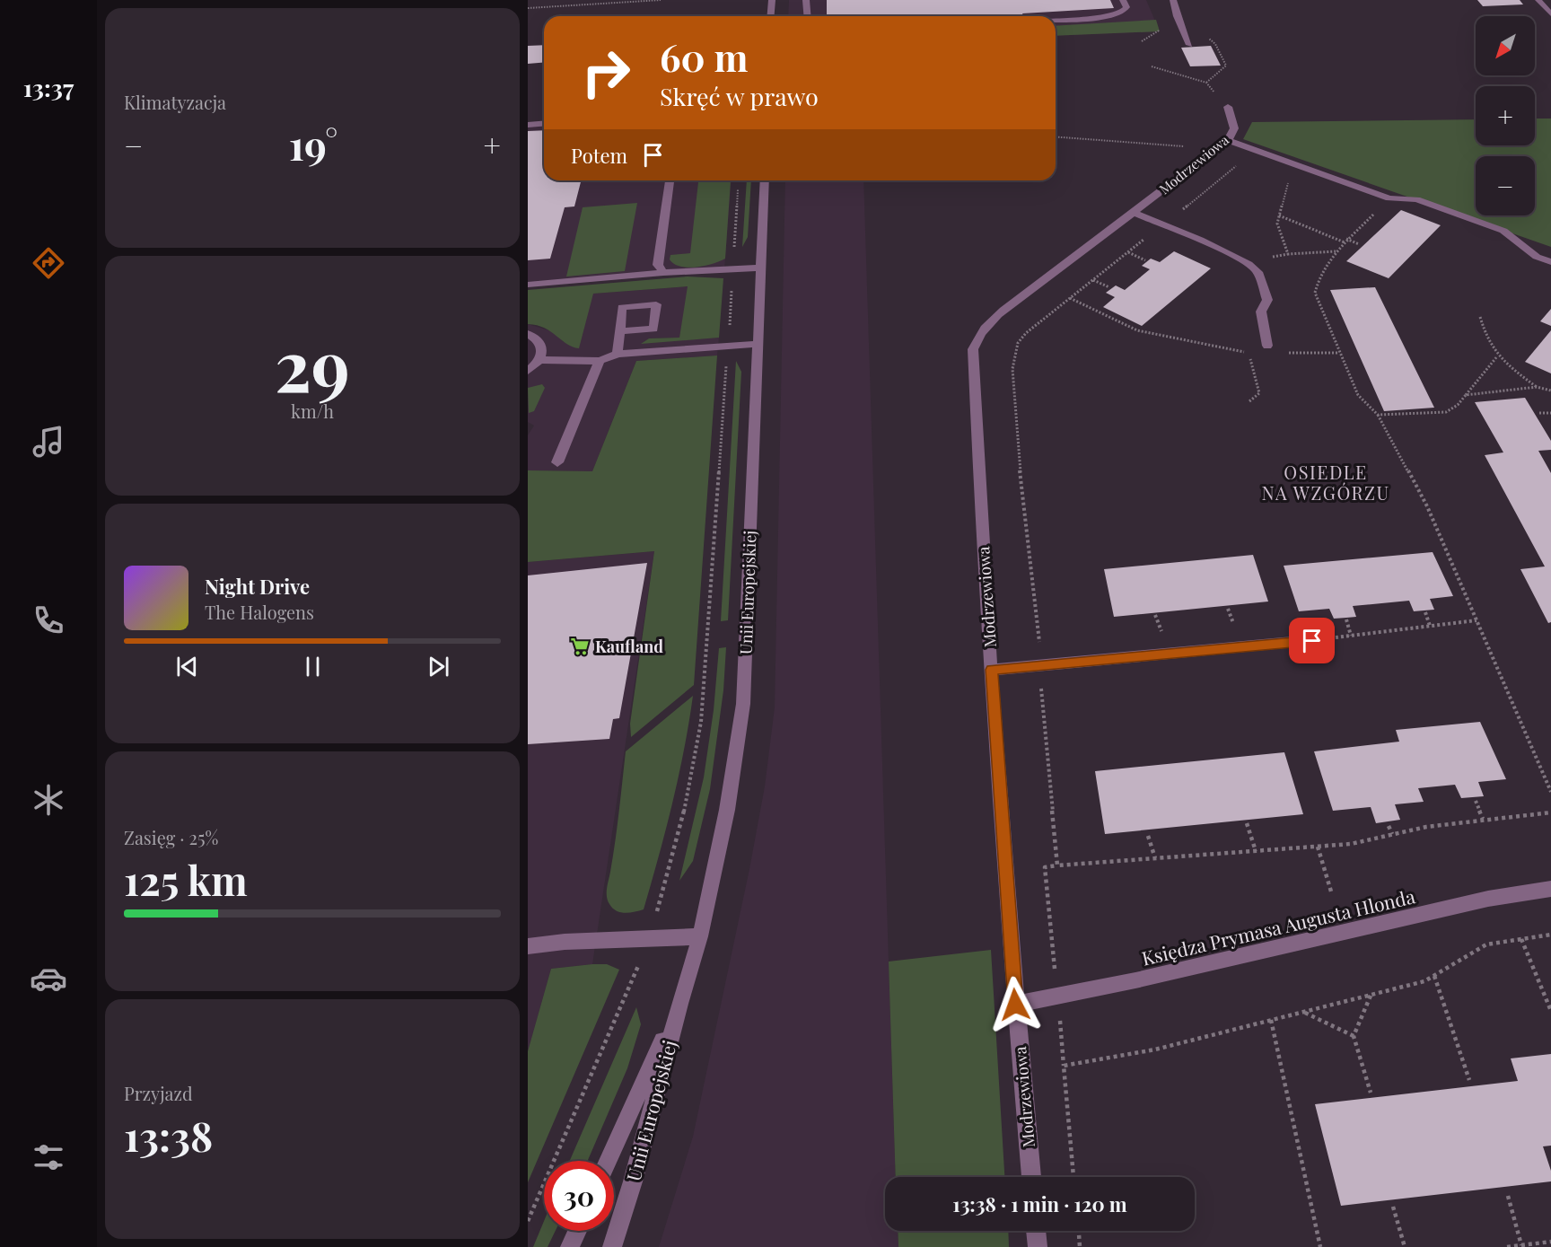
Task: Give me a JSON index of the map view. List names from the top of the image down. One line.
{"streets":{"street":["Modrzewiowa","Unii Europejskiej","Księdza Prymasa Augusta Hlonda"]},"crossings":[["Modrzewiowa","Księdza Prymasa Augusta Hlonda"]],"districts":["OSIEDLE NA WZGÓRZU"],"places":{"supermarket":["Kaufland"]},"north":"bottom left","page":{"tabs":"13:37","tile":["Klimatyzacja",["29","km/h"],["Zasięg · 25%","125 km"],["Przyjazd","13:38"]],"map_buttons":["+","−"],"turn":["60 m","Skręć w prawo"],"heat":["−","19°","+"],"then":"Potem","song":["Night Drive","The Halogens"],"limit":"30","trip":"13:38 · 1 min · 120 m"}}
